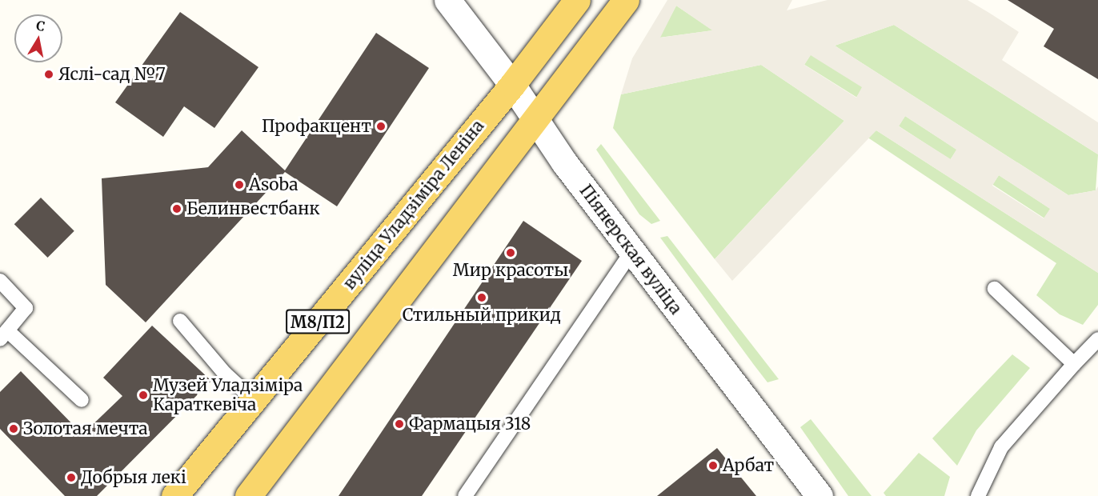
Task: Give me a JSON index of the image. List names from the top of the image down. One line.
{"streets":{"main road":["вуліца Уладзіміра Леніна","М8/П2"],"street":["Піянерская вуліца"]},"crossings":[["вуліца Уладзіміра Леніна","Піянерская вуліца"],["Піянерская вуліца","М8/П2"]],"places":["Яслі-сад №7","Профакцент","Asoba","Белинвестбанк","Мир красоты","Стильный прикид","Музей Уладзіміра Караткевіча","Фармацыя 318","Золотая мечта","Арбат","Добрыя лекі"],"north":"top"}
